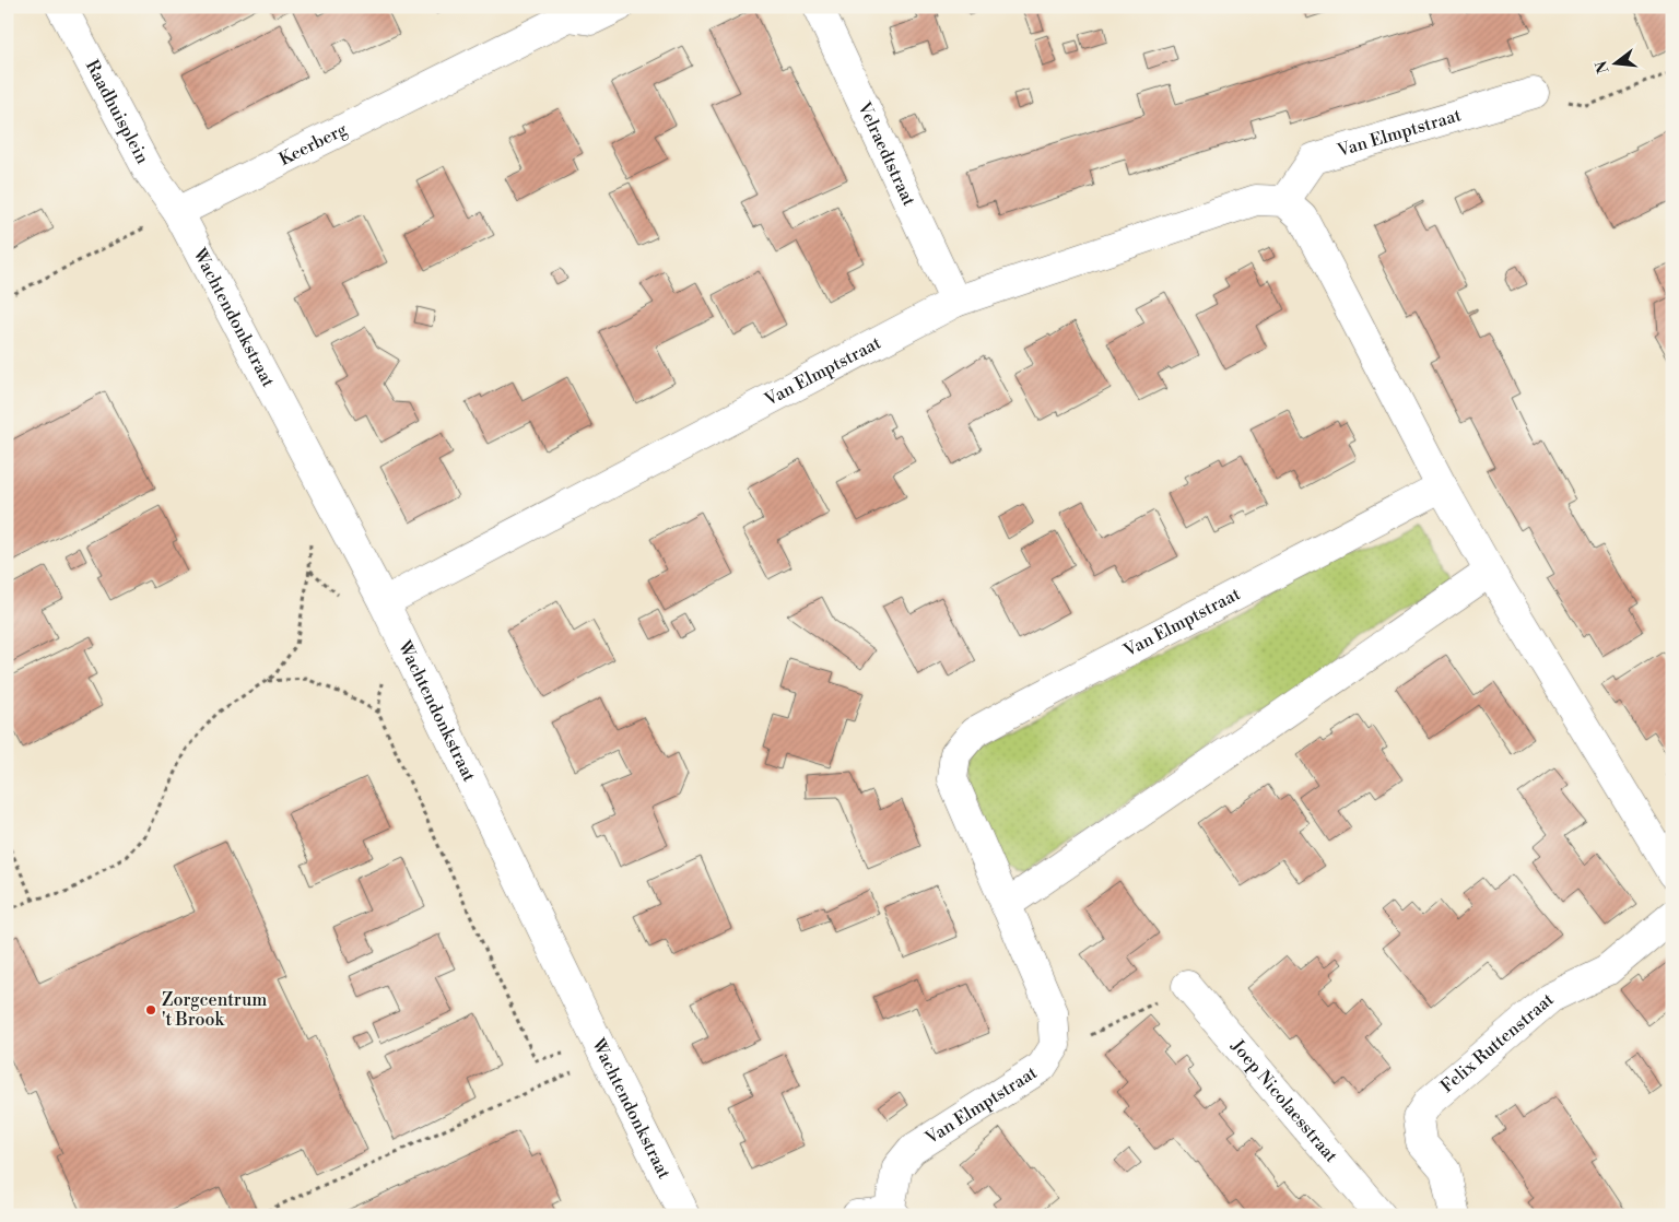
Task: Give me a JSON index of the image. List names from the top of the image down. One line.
{"streets":{"street":["Raadhuisplein","Van Elmptstraat","Keerberg","Velraedtstraat","Wachtendonkstraat","Felix Ruttenstraat","Joep Nicolaesstraat"]},"crossings":[["Raadhuisplein","Keerberg"],["Raadhuisplein","Wachtendonkstraat"],["Van Elmptstraat","Velraedtstraat"],["Van Elmptstraat","Wachtendonkstraat"],["Keerberg","Wachtendonkstraat"]],"places":["Zorgcentrum 't Brook"],"north":"left"}
